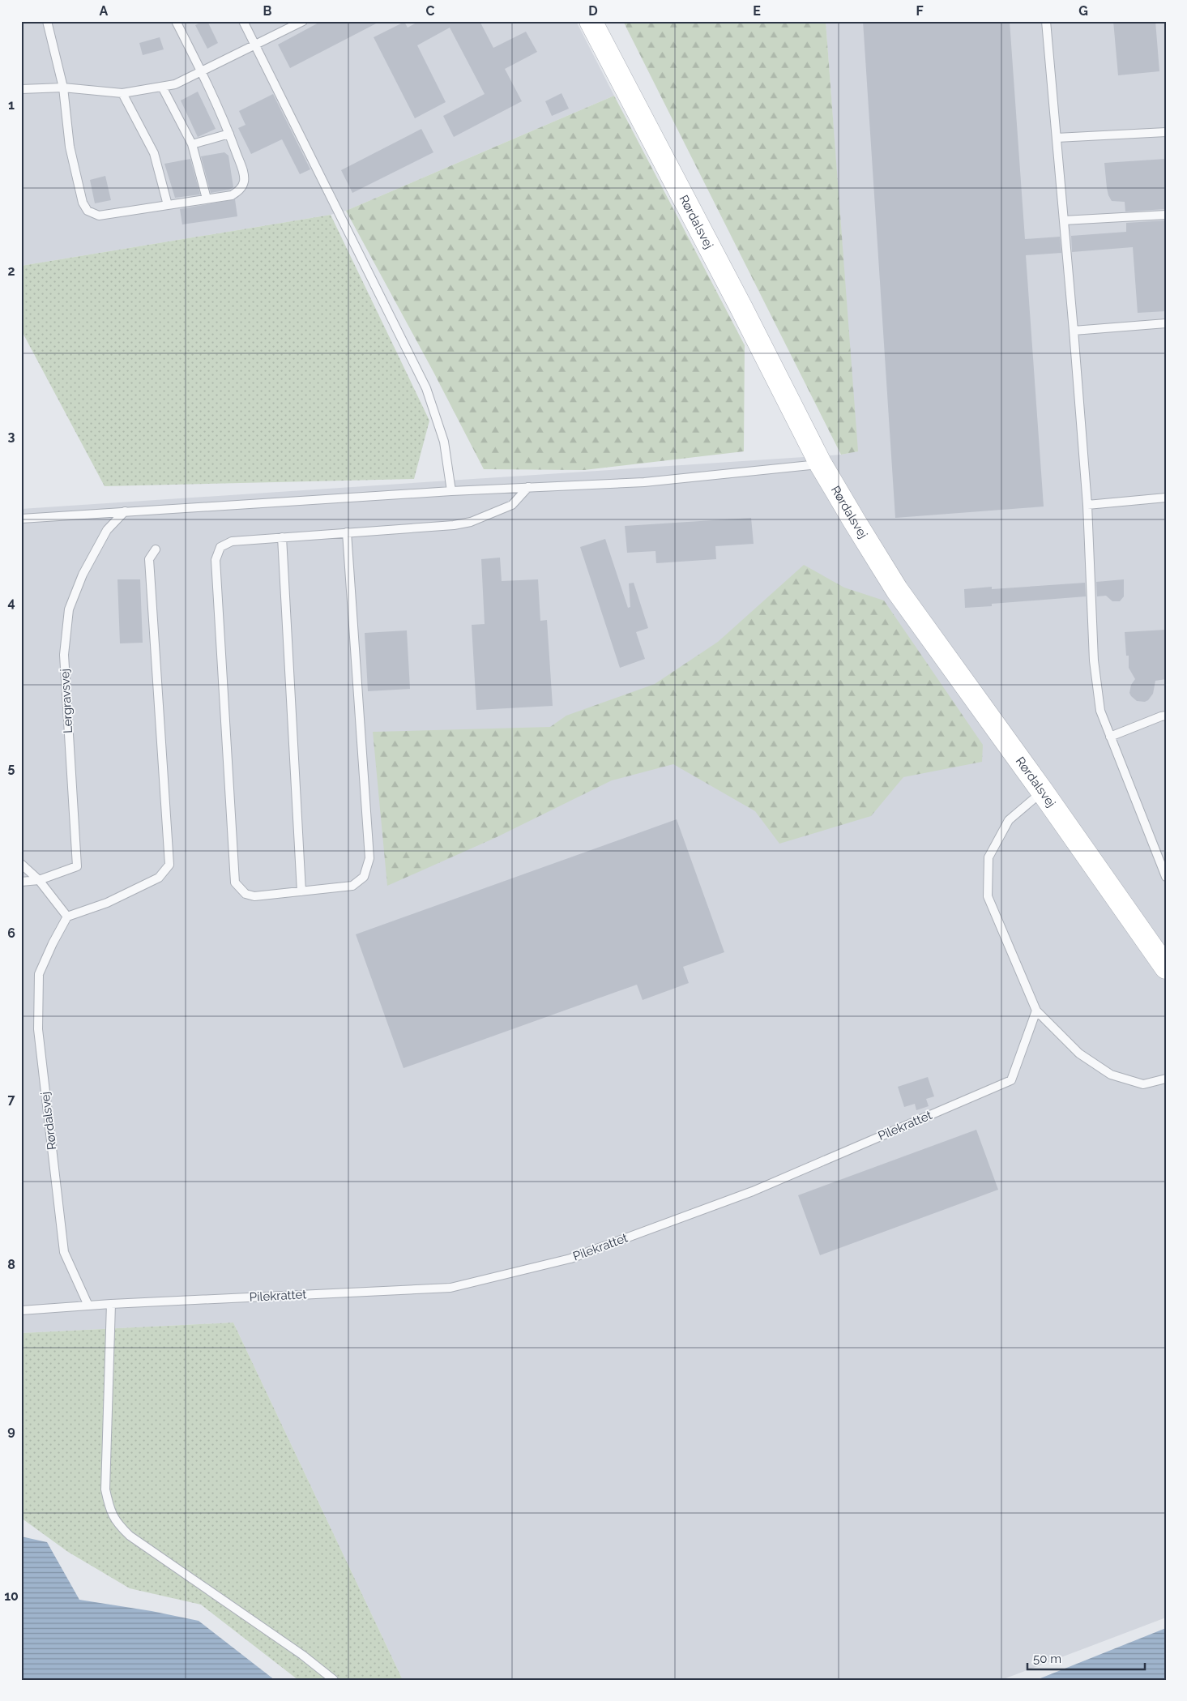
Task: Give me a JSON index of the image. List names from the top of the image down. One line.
{"streets":{"street":["Rørdalsvej"],"lane":["Lergravsvej","Pilekrattet"]},"crossings":[["Rørdalsvej","Pilekrattet"]],"scale_bar":"50 m","grid":{"columns":["A","B","C","D","E","F","G"],"rows":["1","2","3","4","5","6","7","8","9","10"]}}
